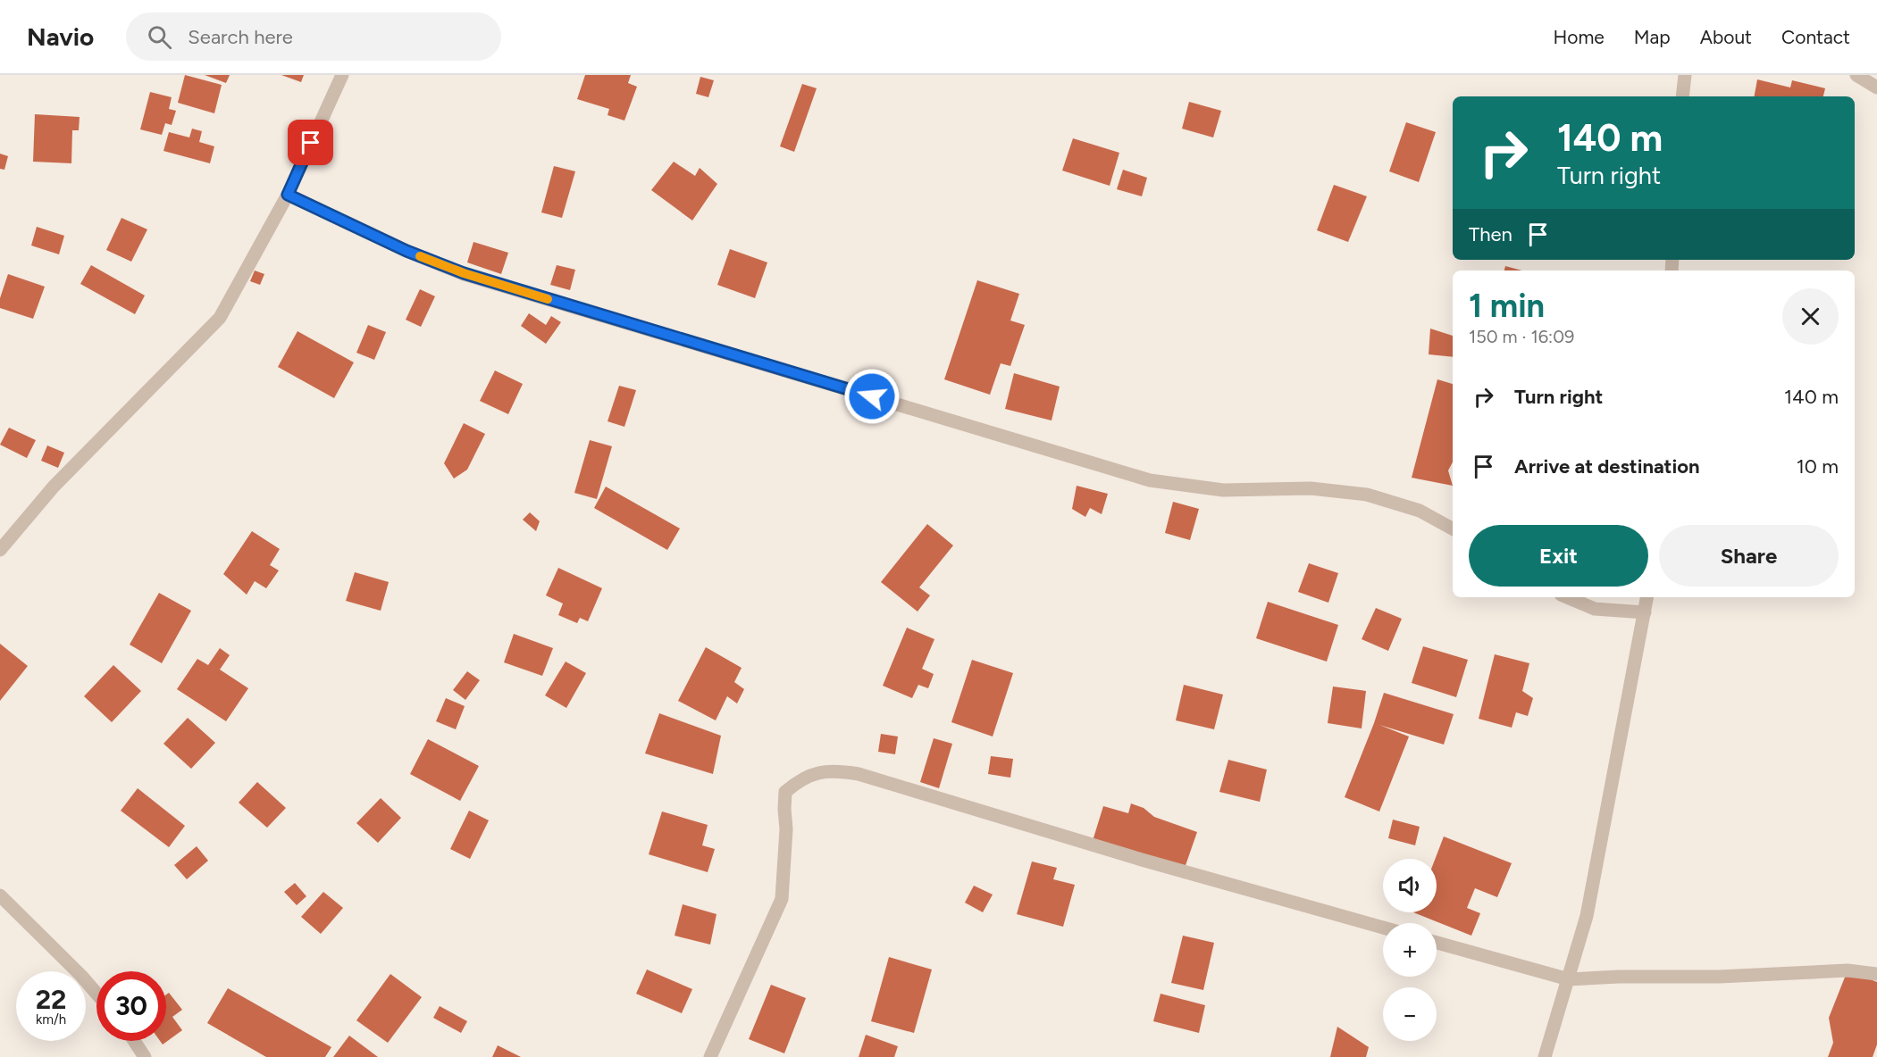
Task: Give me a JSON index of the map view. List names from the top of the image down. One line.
{"page":{"header":"Navio","search":"Search here","nav":["Home","Map","About","Contact"],"turn":["140 m","Turn right"],"then":"Then","heading":["1 min","150 m · 16:09"],"list":[{"name":"Turn right","value":"140 m"},{"name":"Arrive at destination","value":"10 m"}],"buttons":["Exit","Share"],"map_buttons":["+","−"],"speed":"22 km/h","limit":"30"}}
